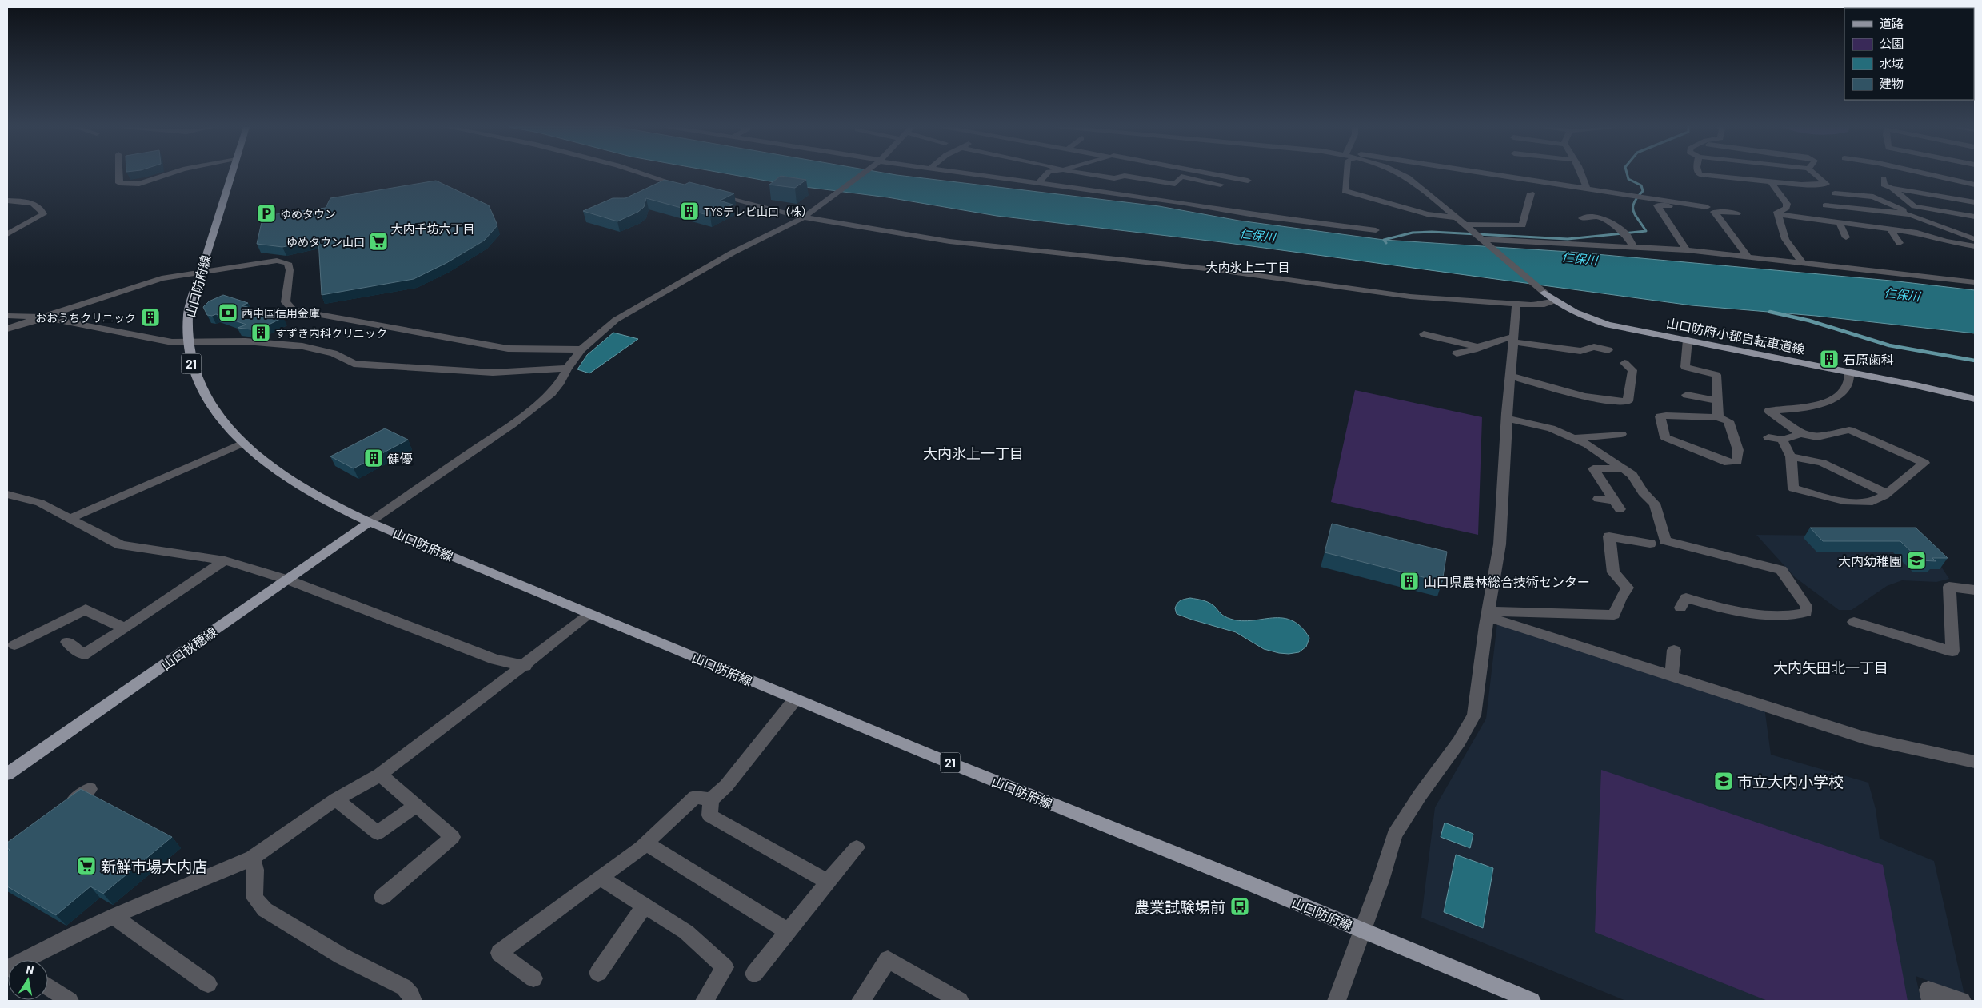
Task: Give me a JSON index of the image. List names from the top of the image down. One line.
{"streets":{"main road":["山口防府線","山口防府小郡自転車道線","21","山口秋穂線"]},"crossings":[["山口防府線","山口秋穂線"]],"districts":["大内千坊六丁目","大内氷上二丁目","大内氷上一丁目","大内矢田北一丁目"],"water":["仁保川"],"places":{"building":["TYSテレビ山口（株）","おおうちクリニック","すずき内科クリニック","石原歯科","健優","山口県農林総合技術センター"],"parking":["ゆめタウン"],"supermarket":["ゆめタウン山口","新鮮市場大内店"],"bank":["西中国信用金庫"],"school or university":["大内幼稚園","市立大内小学校"],"bus stop":["農業試験場前"]},"legend":["道路","公園","水域","建物"],"north":"top"}
